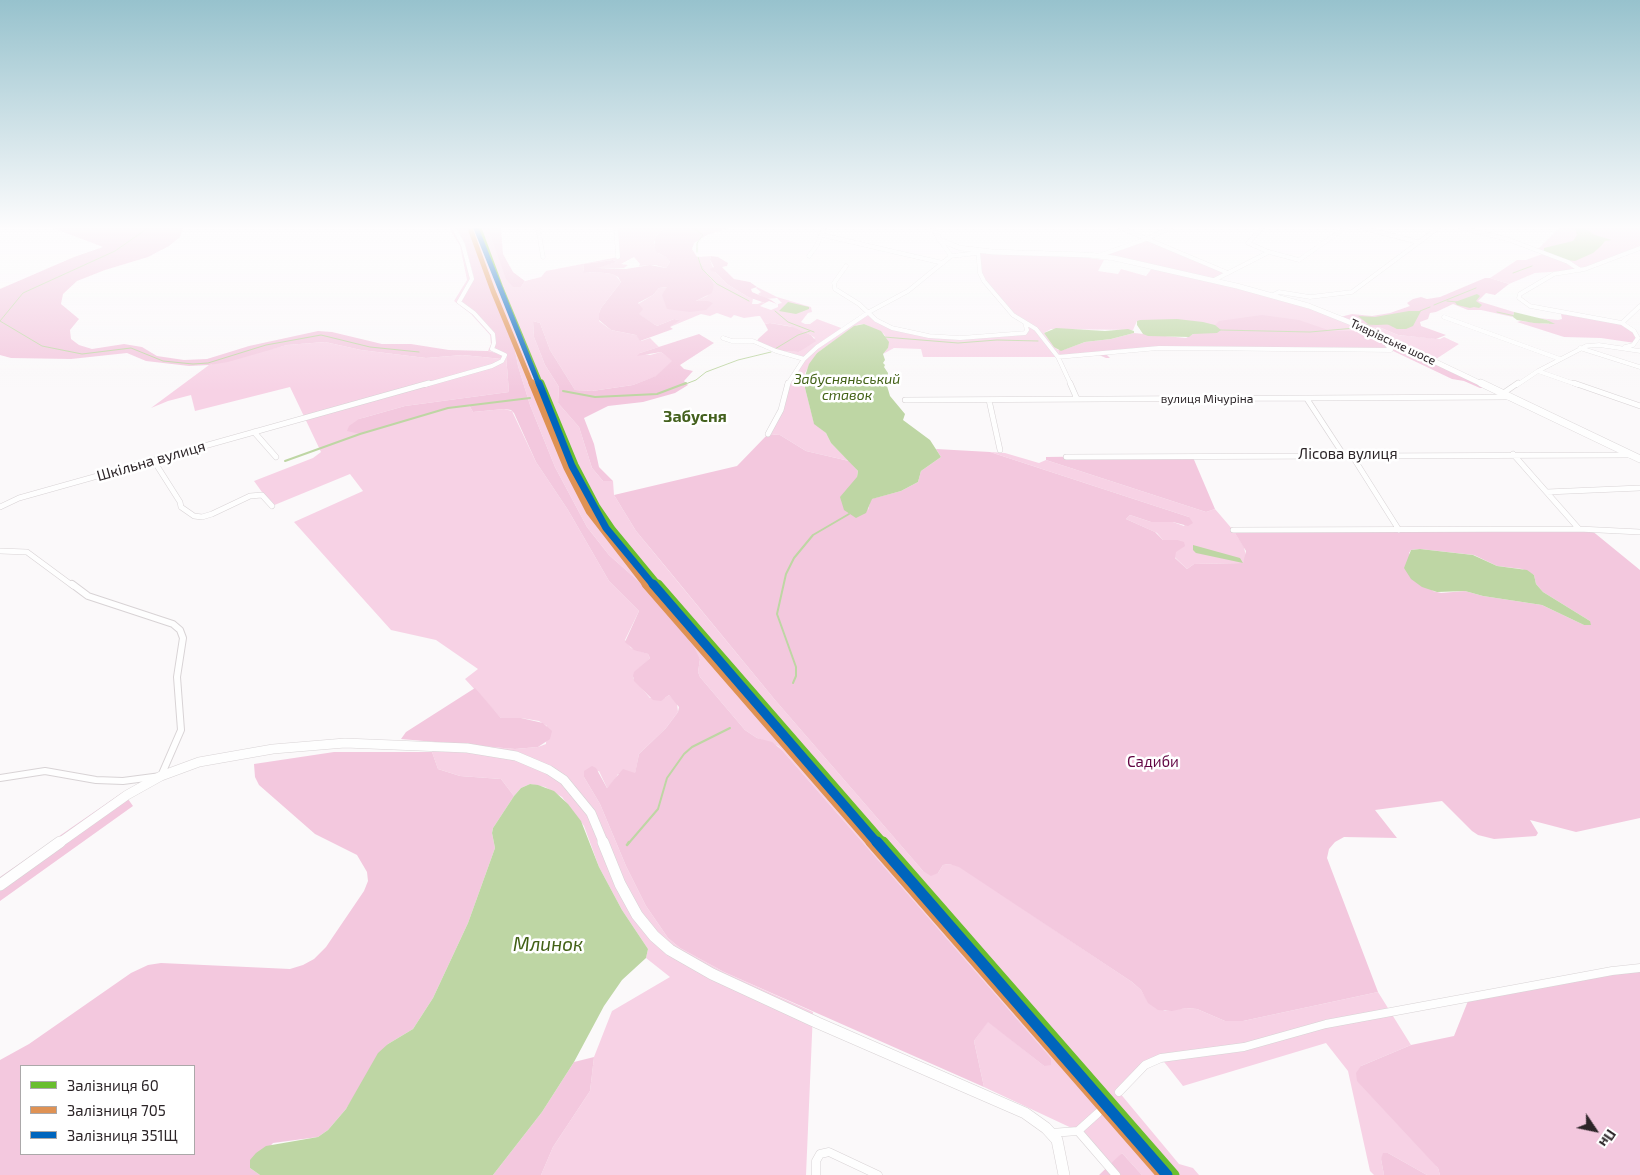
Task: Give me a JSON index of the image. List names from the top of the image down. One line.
{"streets":{"main road":["Тиврівське шосе"],"street":["вулиця Мічуріна","Лісова вулиця","Шкільна вулиця"]},"crossings":[["Тиврівське шосе","вулиця Мічуріна"],["Тиврівське шосе","Лісова вулиця"]],"districts":["Забусня"],"water":["Забусняньський ставок","Млинок"],"parks":["Садиби"],"lines":["rail line 60","rail line 705","rail line 351Щ"],"legend":["Залізниця 60","Залізниця 705","Залізниця 351Щ"],"north":"bottom right"}
